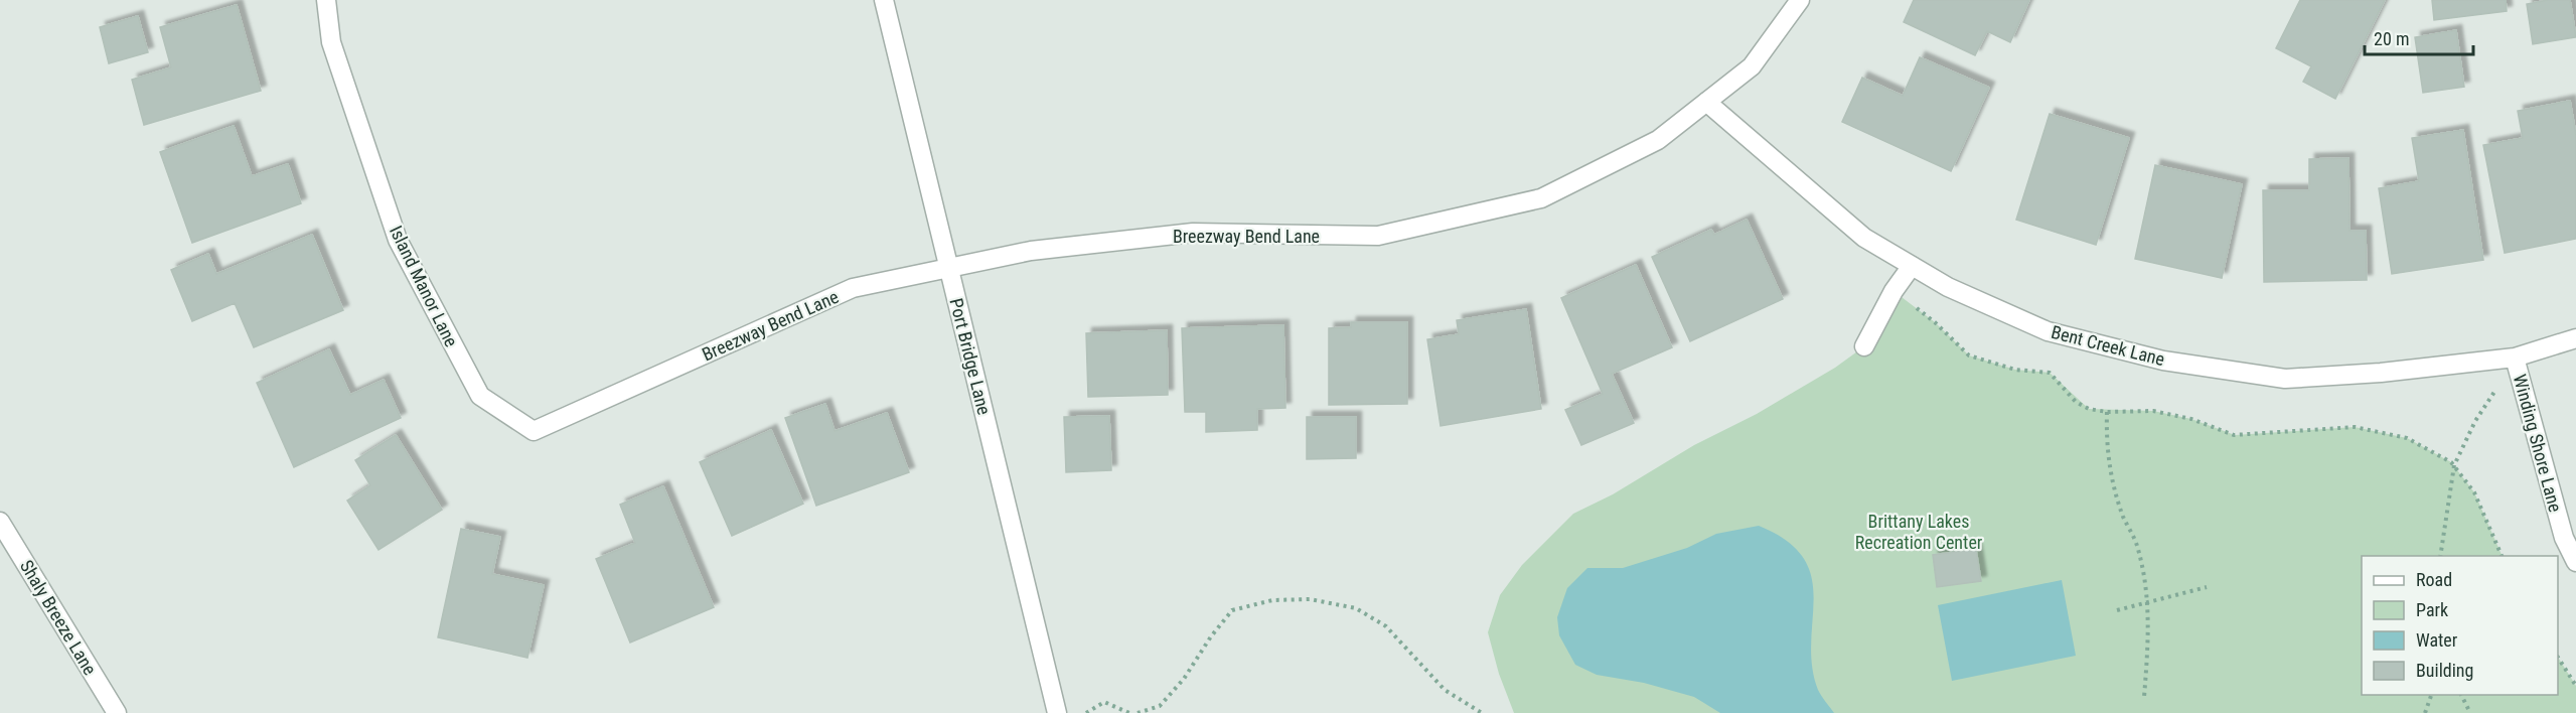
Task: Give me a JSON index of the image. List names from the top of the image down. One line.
{"streets":{"street":["Breezway Bend Lane","Island Manor Lane","Bent Creek Lane","Port Bridge Lane","Winding Shore Lane","Shaly Breeze Lane"]},"crossings":[["Breezway Bend Lane","Island Manor Lane"],["Breezway Bend Lane","Bent Creek Lane"],["Breezway Bend Lane","Port Bridge Lane"],["Bent Creek Lane","Winding Shore Lane"]],"parks":["Brittany Lakes Recreation Center"],"legend":["Road","Park","Water","Building"],"scale_bar":"20 m"}
